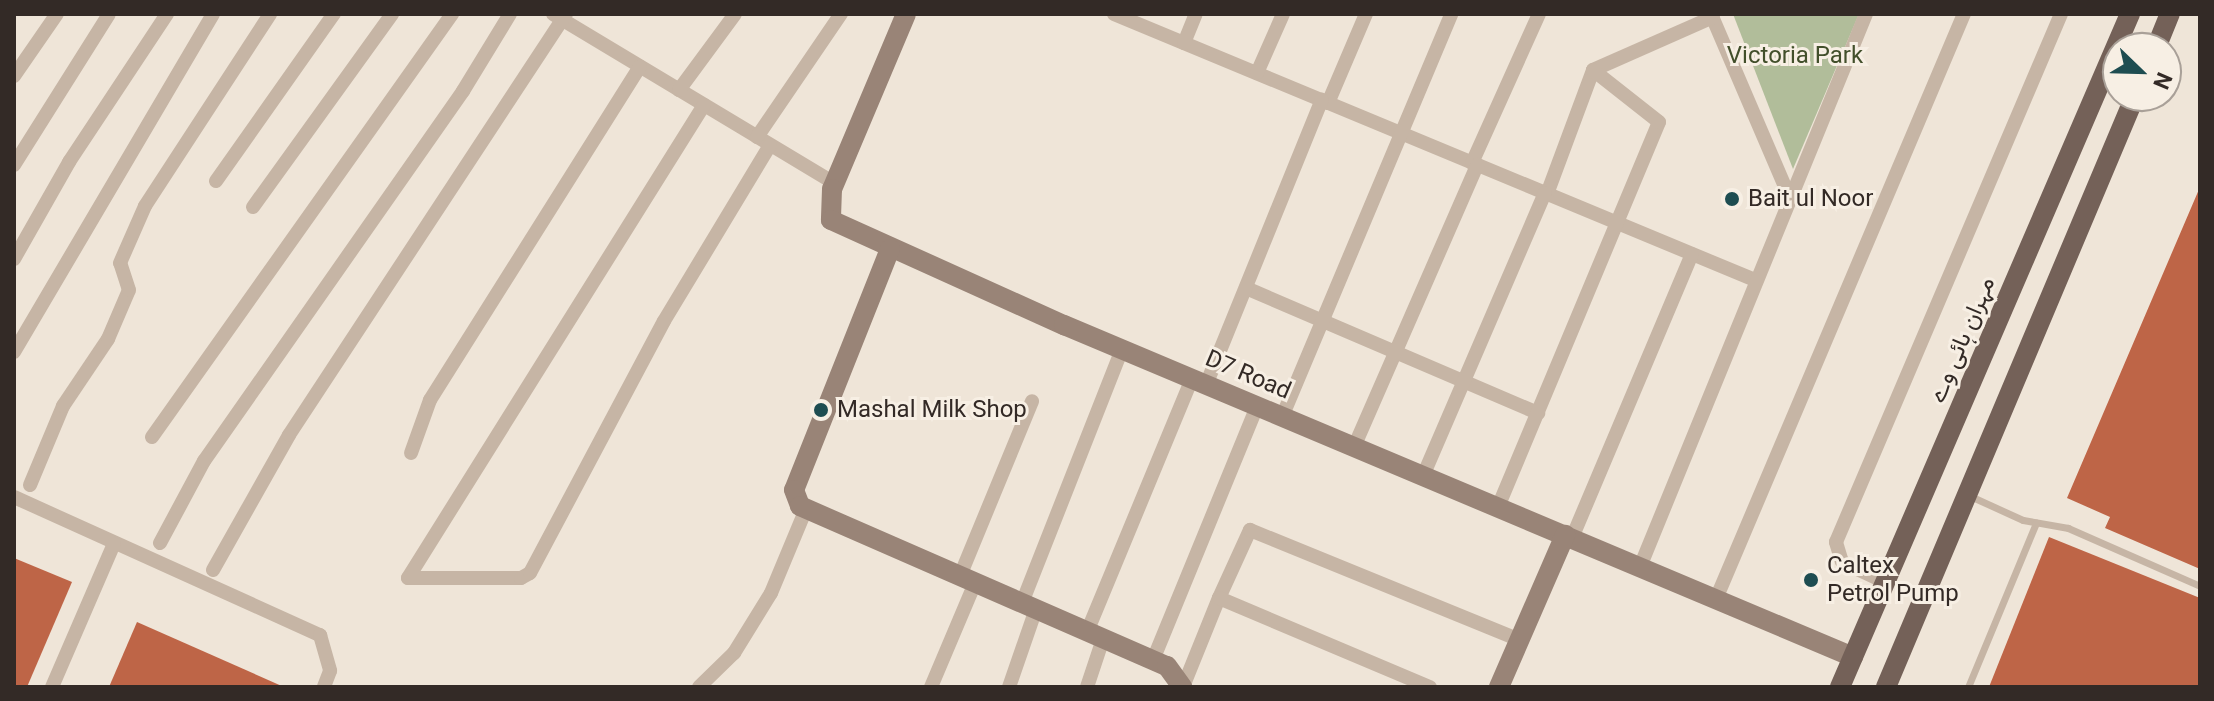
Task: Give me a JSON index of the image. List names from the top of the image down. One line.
{"streets":{"main road":["مہران ہائی وے"],"street":["D7 Road"]},"crossings":[["مہران ہائی وے","D7 Road"]],"parks":["Victoria Park"],"places":["Bait ul Noor","Mashal Milk Shop","Caltex Petrol Pump"],"north":"bottom right"}
